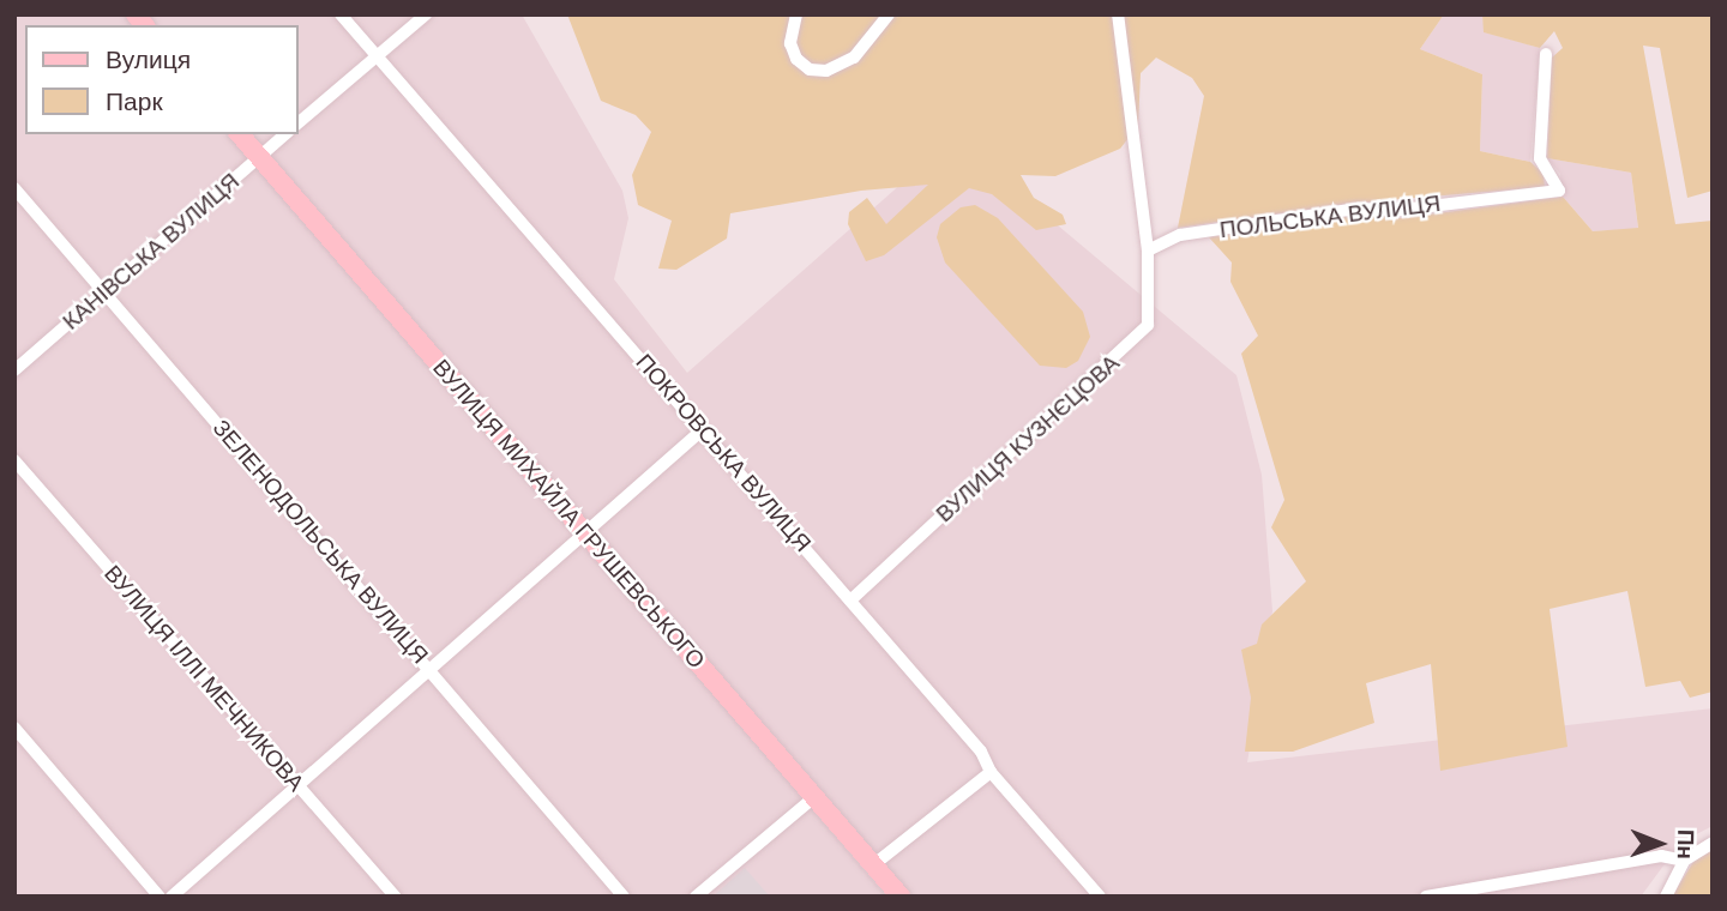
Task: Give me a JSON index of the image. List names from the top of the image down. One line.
{"streets":{"street":["ПОЛЬСЬКА ВУЛИЦЯ","КАНІВСЬКА ВУЛИЦЯ","ВУЛИЦЯ КУЗНЄЦОВА","ПОКРОВСЬКА ВУЛИЦЯ","ВУЛИЦЯ МИХАЙЛА ГРУШЕВСЬКОГО","ЗЕЛЕНОДОЛЬСЬКА ВУЛИЦЯ","ВУЛИЦЯ ІЛЛІ МЕЧНИКОВА"]},"crossings":[["ПОЛЬСЬКА ВУЛИЦЯ","ВУЛИЦЯ КУЗНЄЦОВА"],["КАНІВСЬКА ВУЛИЦЯ","ВУЛИЦЯ МИХАЙЛА ГРУШЕВСЬКОГО"],["КАНІВСЬКА ВУЛИЦЯ","ЗЕЛЕНОДОЛЬСЬКА ВУЛИЦЯ"],["ВУЛИЦЯ КУЗНЄЦОВА","ПОКРОВСЬКА ВУЛИЦЯ"]],"legend":["Вулиця","Парк"],"north":"right"}
